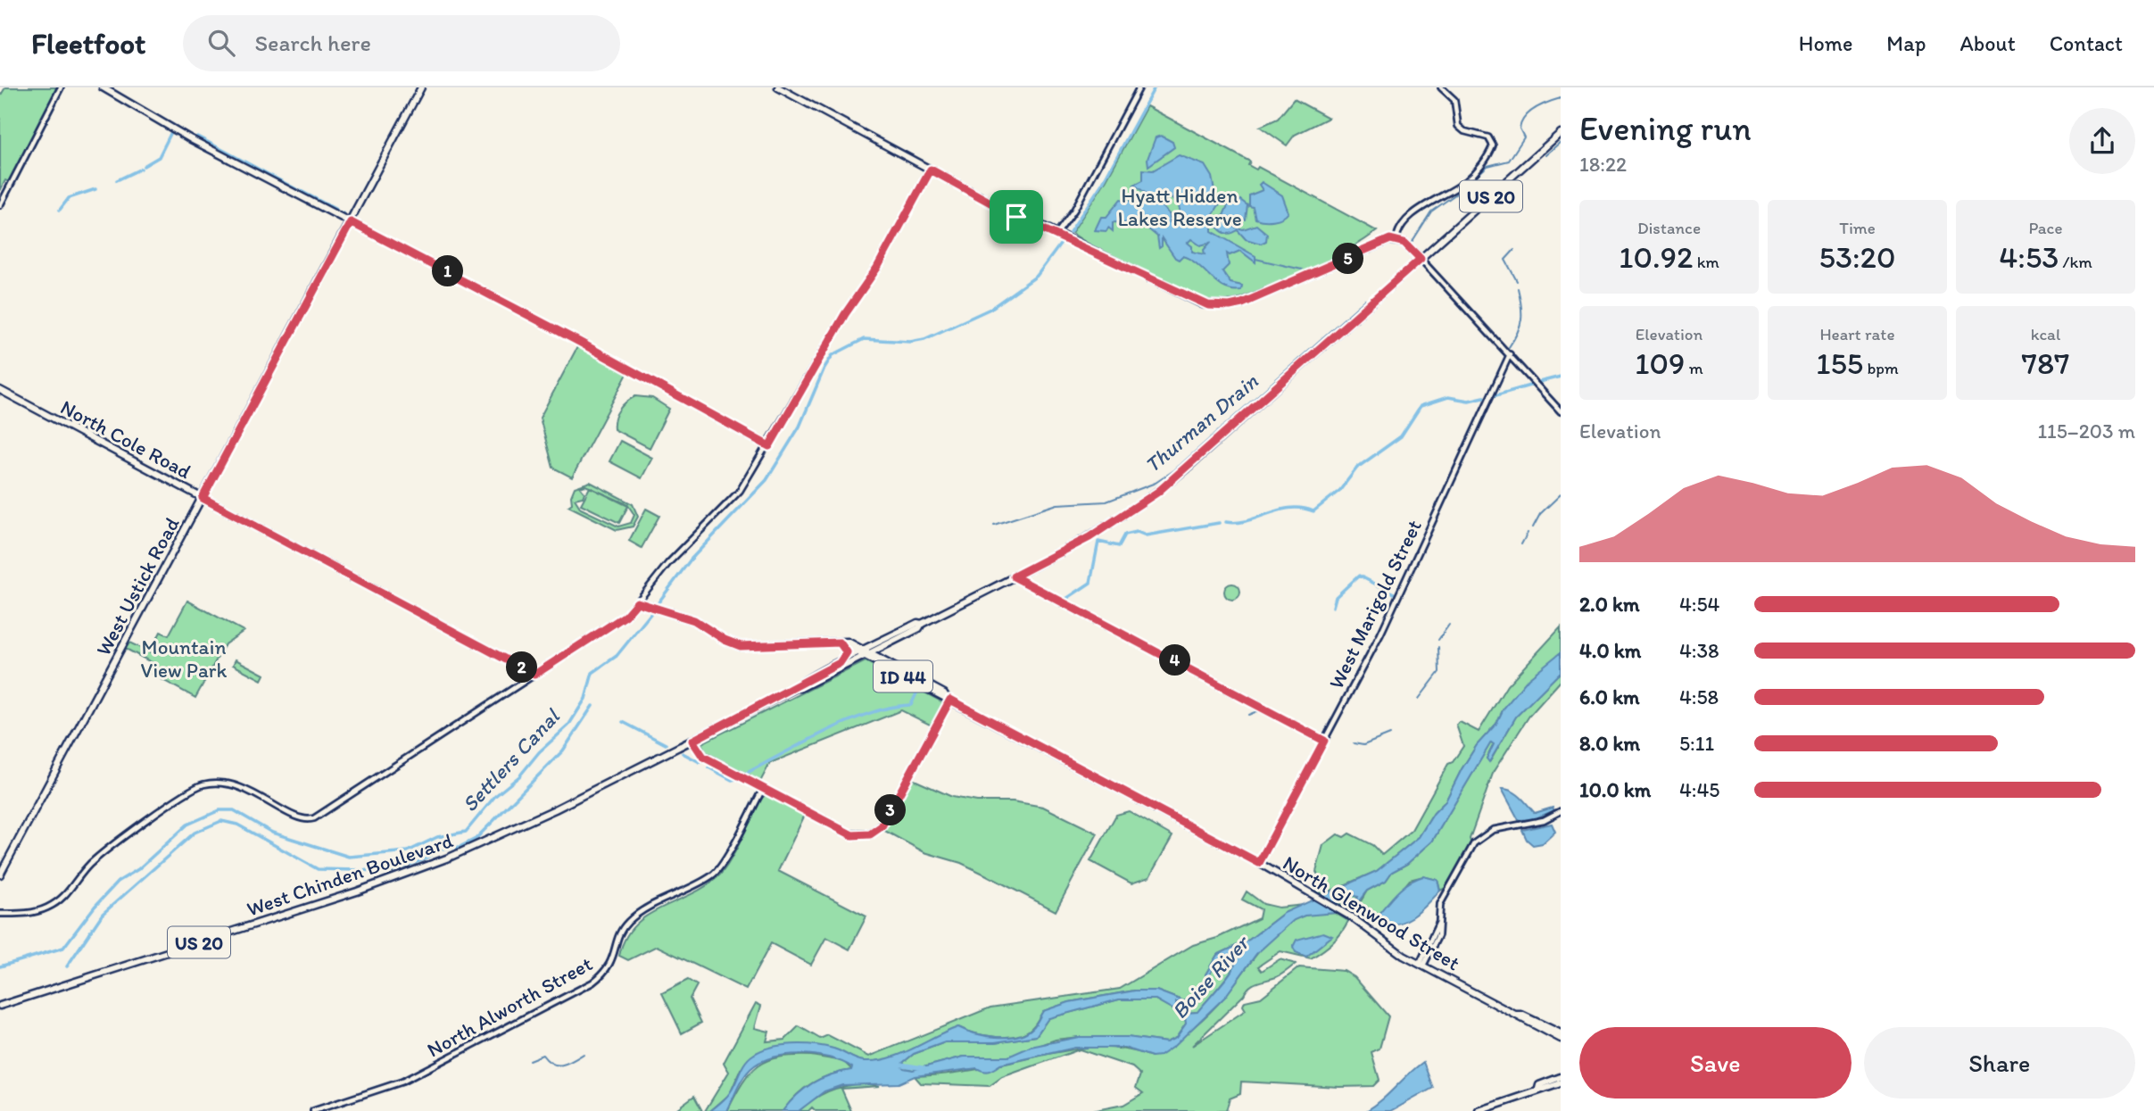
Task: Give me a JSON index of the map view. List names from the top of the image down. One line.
{"streets":{"main road":["US 20","North Cole Road","West Ustick Road","ID 44","West Chinden Boulevard","North Glenwood Street"],"street":["West Marigold Street","North Alworth Street"]},"crossings":[["North Cole Road","West Ustick Road"],["West Marigold Street","North Glenwood Street"],["West Chinden Boulevard","North Glenwood Street"]],"water":["Thurman Drain","Settlers Canal","Boise River"],"parks":["Hyatt Hidden Lakes Reserve","Mountain View Park"],"page":{"header":"Fleetfoot","search":"Search here","nav":["Home","Map","About","Contact"],"heading":["Evening run","18:22"],"stats":[["Distance","10.92 km"],["Time","53:20"],["Pace","4:53 /km"],["Elevation","109 m"],["Heart rate","155 bpm"],["kcal","787"]],"pins":["5","1","4","2","3"],"chart":["Elevation","115–203 m"],"list":[{"name":"2.0 km","note":"4:54"},{"name":"4.0 km","note":"4:38"},{"name":"6.0 km","note":"4:58"},{"name":"8.0 km","note":"5:11"},{"name":"10.0 km","note":"4:45"}],"buttons":["Save","Share"]}}
